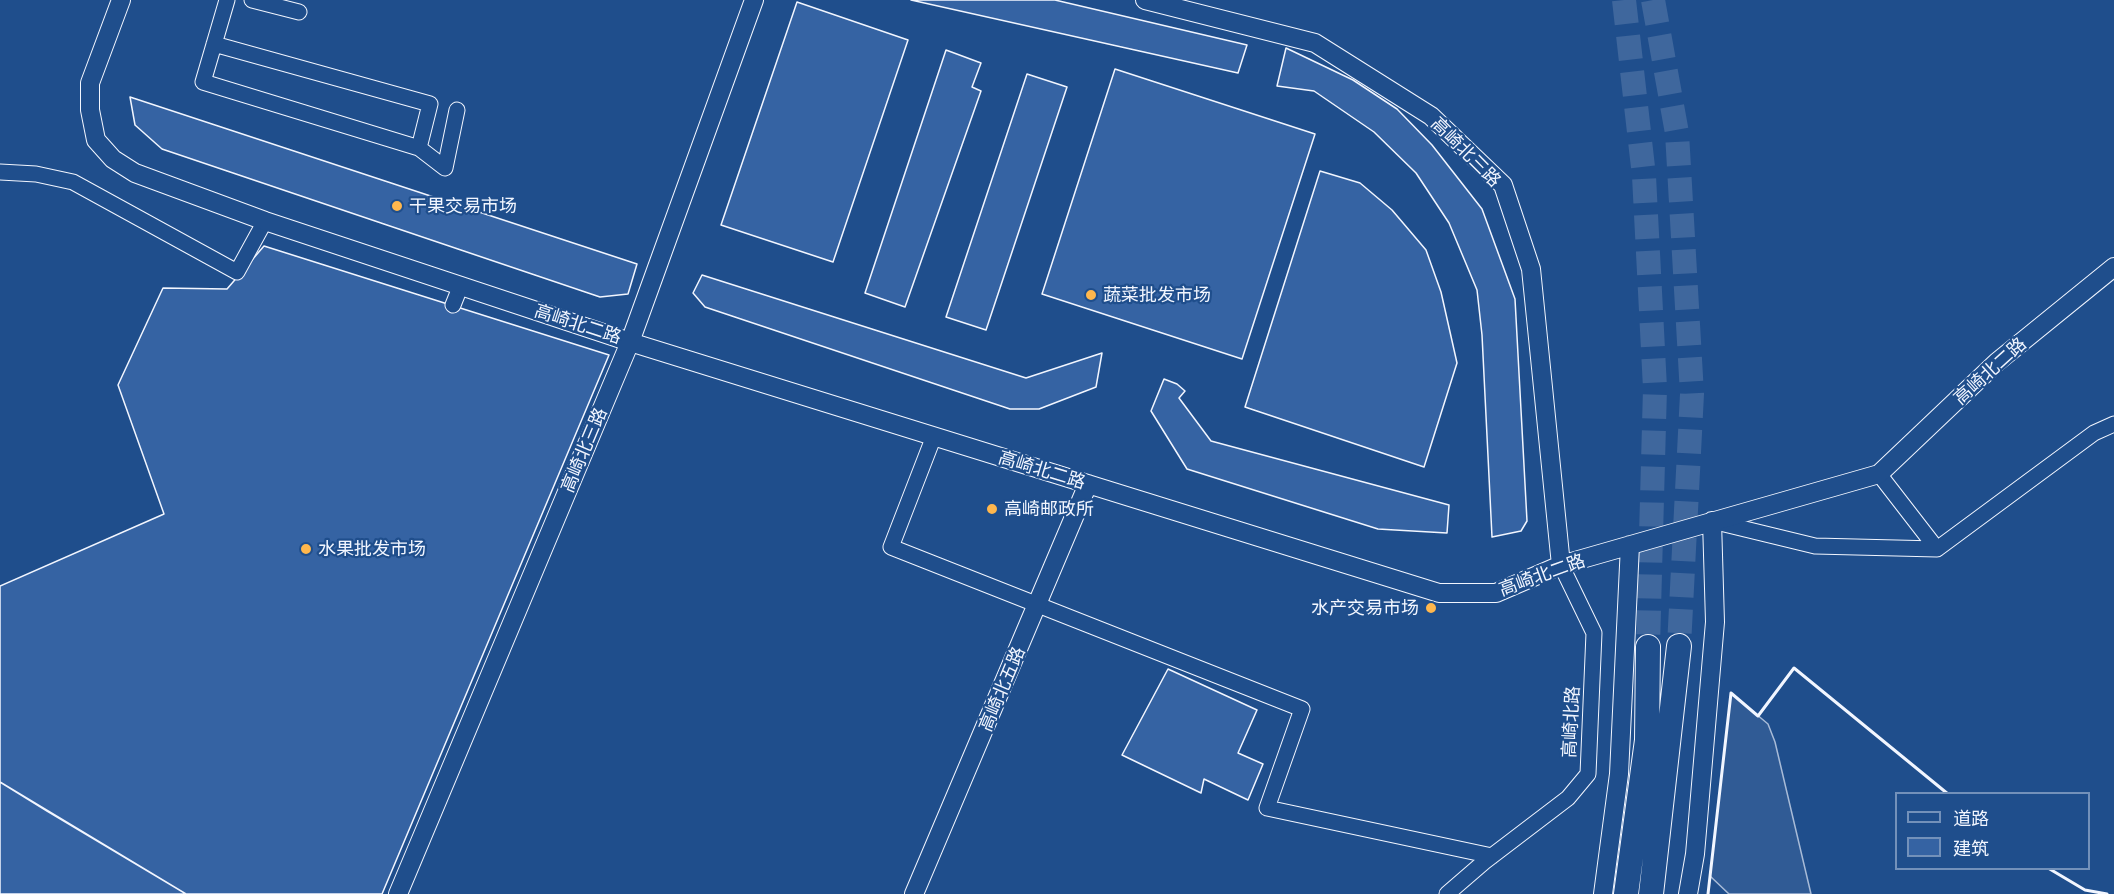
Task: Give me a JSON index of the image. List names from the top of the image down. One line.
{"streets":{"street":["高崎北三路","高崎北二路","高崎北五路","高崎北路"]},"crossings":[["高崎北三路","高崎北二路"],["高崎北三路","高崎北路"],["高崎北二路","高崎北五路"],["高崎北二路","高崎北路"]],"places":["干果交易市场","蔬菜批发市场","高崎邮政所","水果批发市场","水产交易市场"],"legend":["道路","建筑"]}
